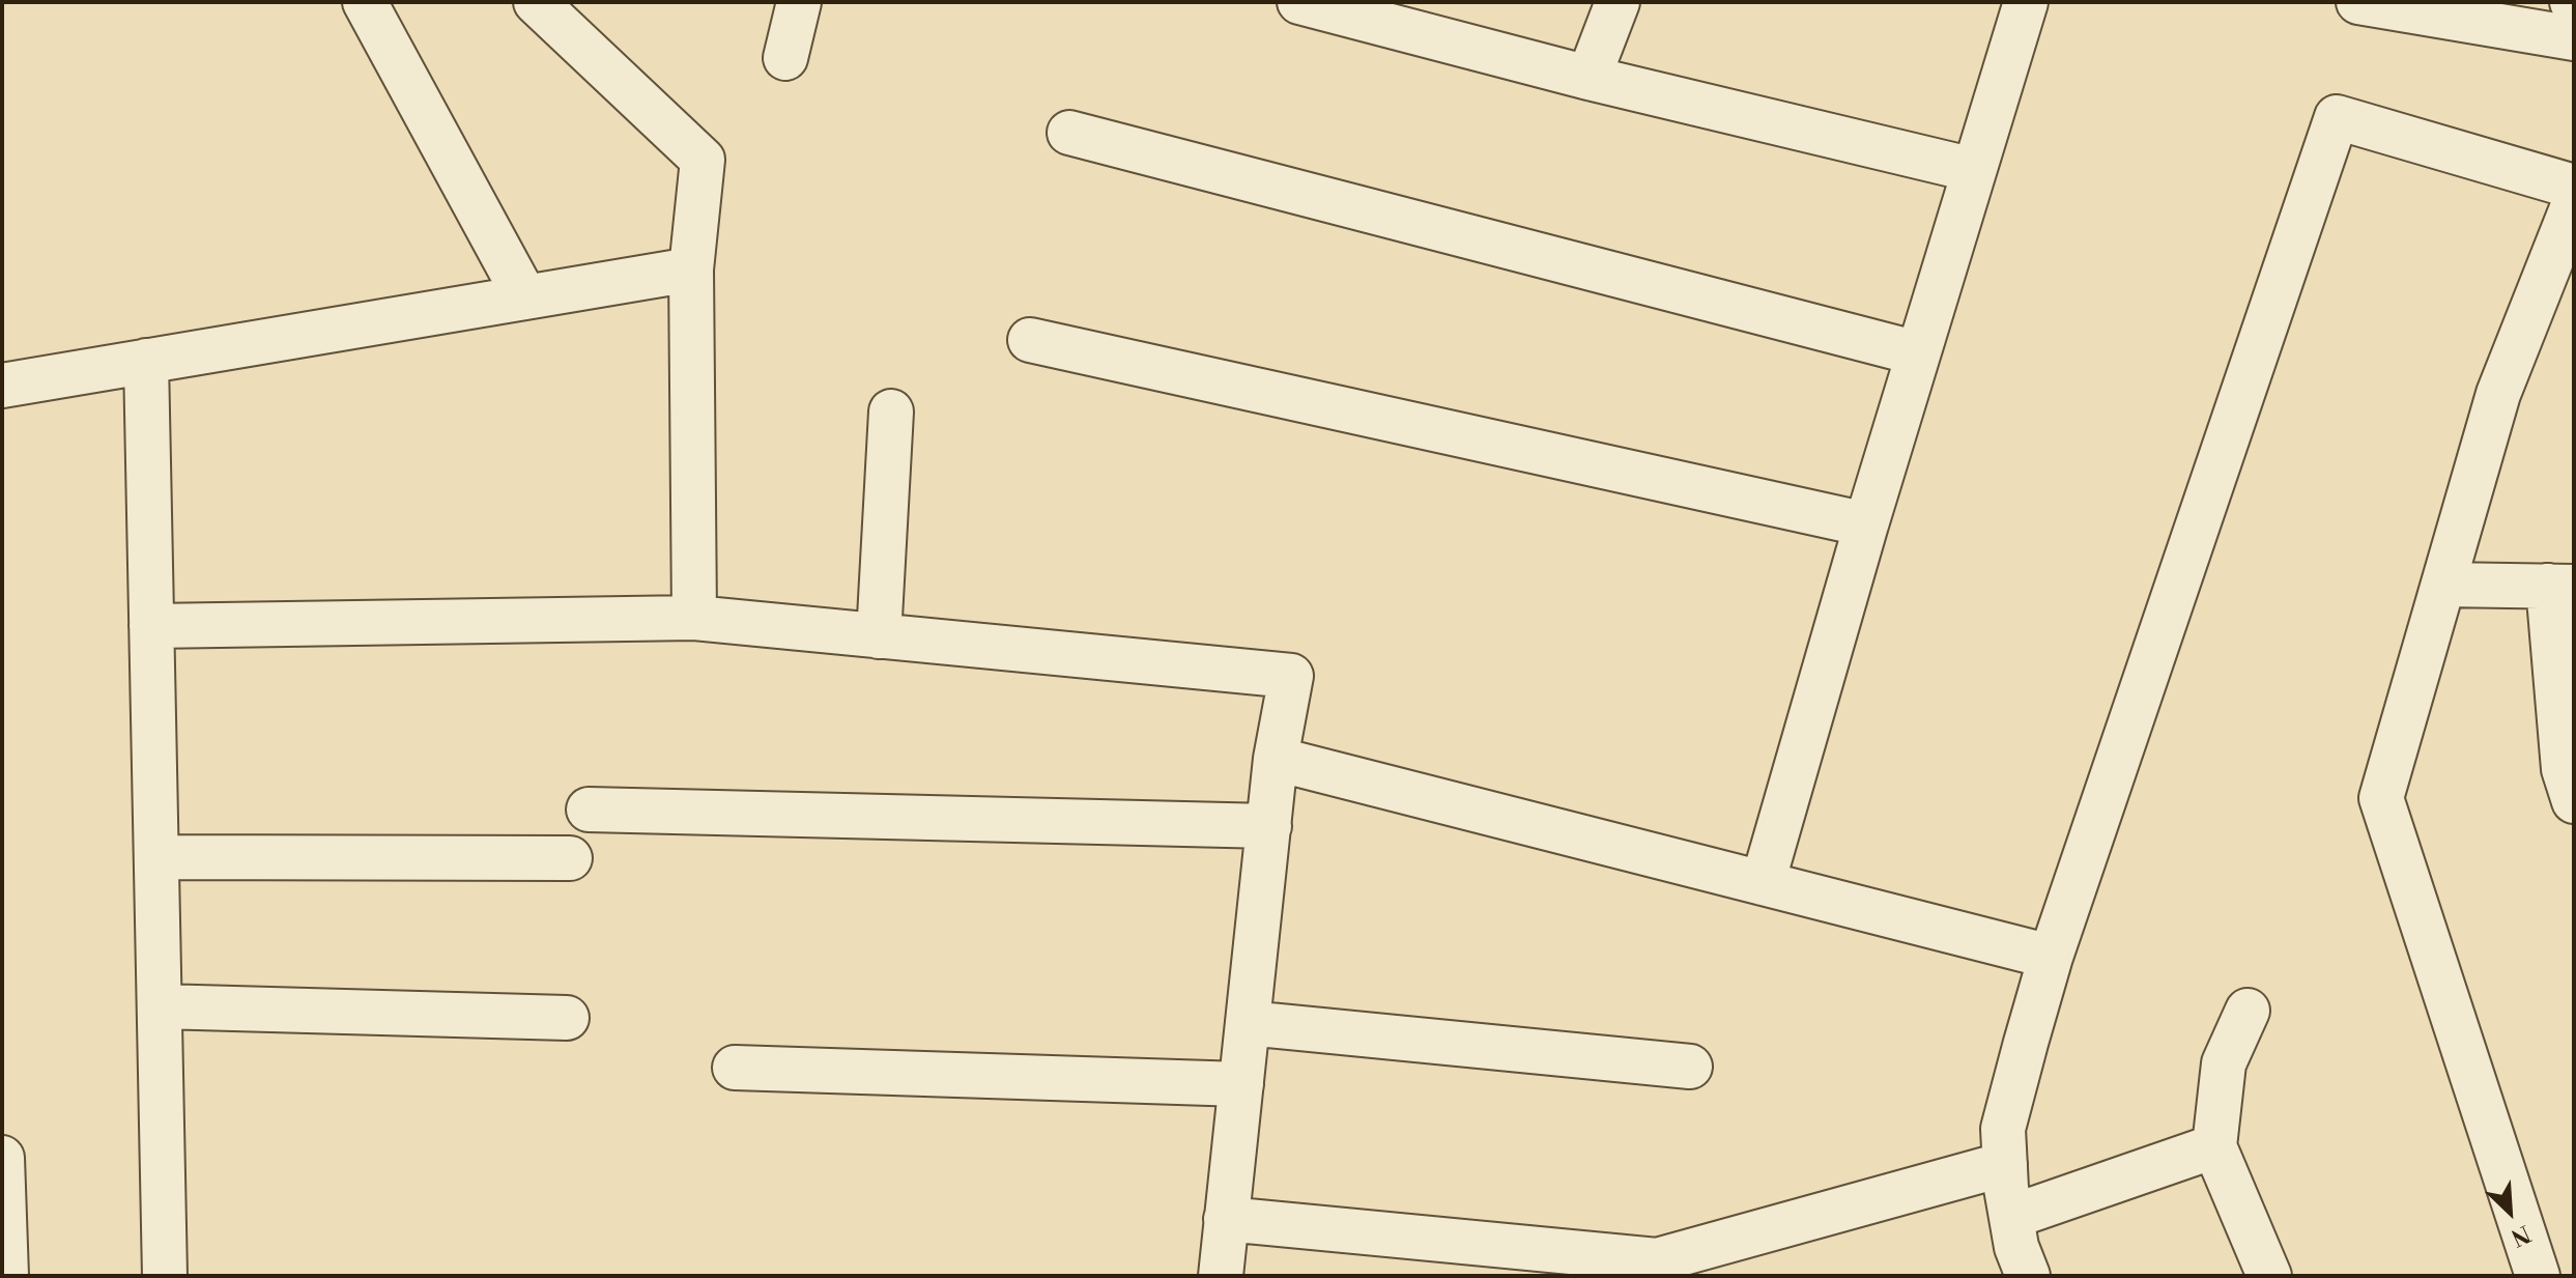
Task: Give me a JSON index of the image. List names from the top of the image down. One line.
{"north":"bottom right"}
